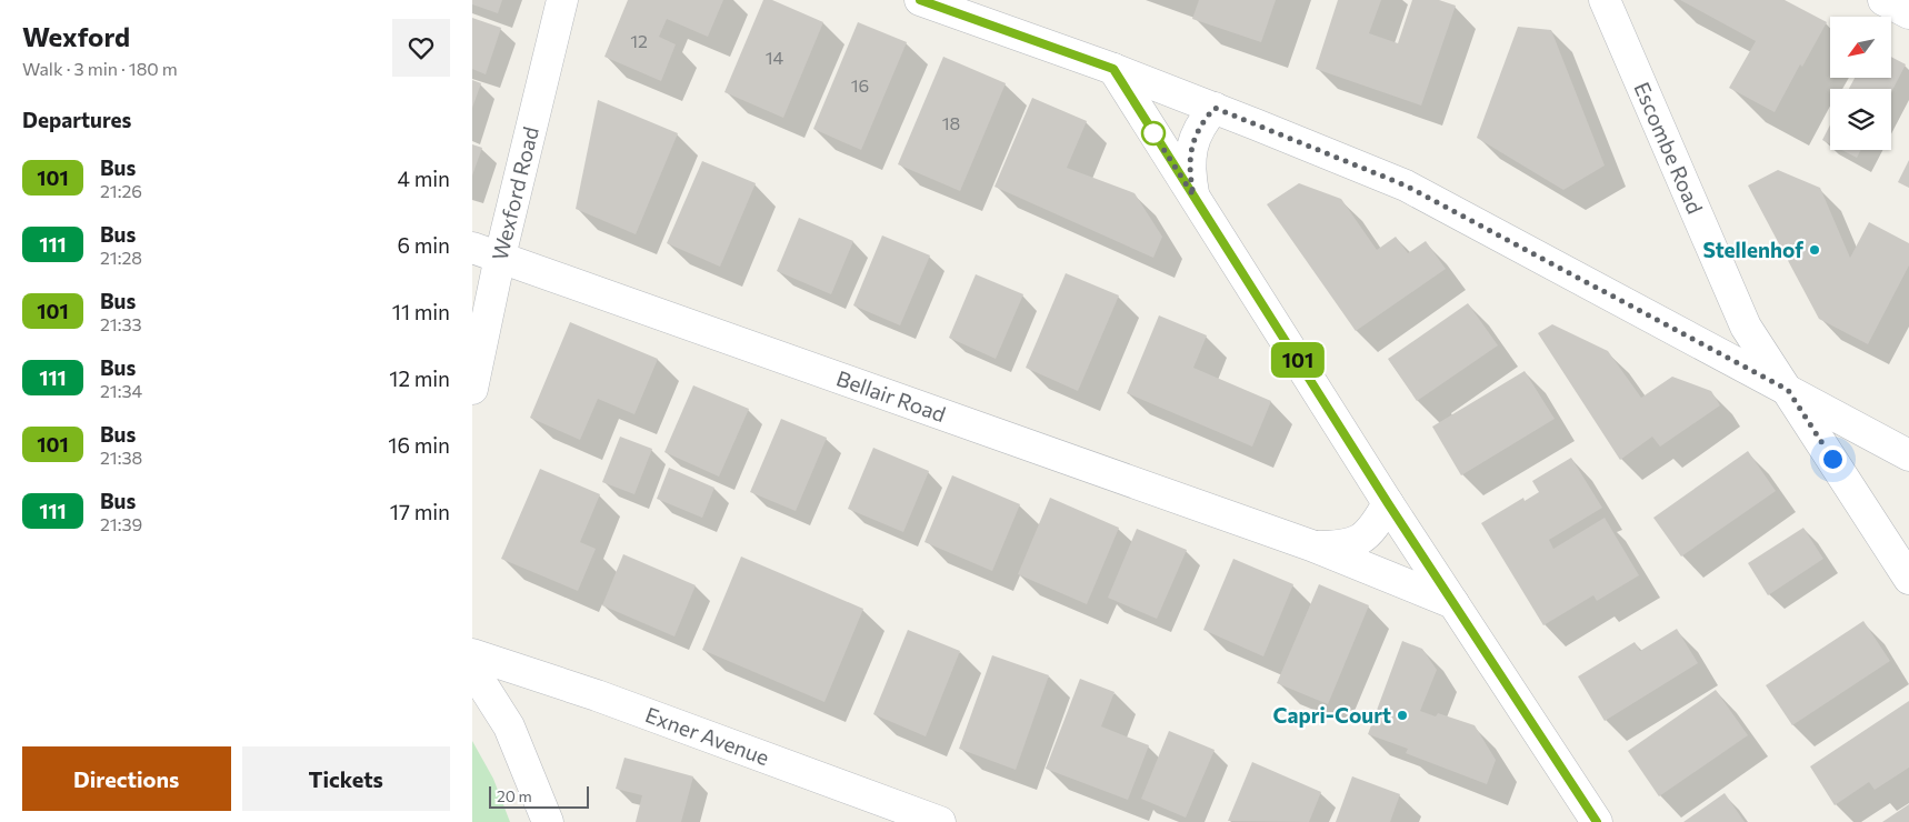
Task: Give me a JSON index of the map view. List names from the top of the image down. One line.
{"streets":{"street":["Escombe Road","Wexford Road","Bellair Road","Exner Avenue"]},"crossings":[["Wexford Road","Bellair Road"]],"places":["Stellenhof","Capri-Court"],"lines":["bus line 101"],"house_numbers":["12","14","16","18"],"scale_bar":"20 m","north":"bottom left","page":{"heading":[["Wexford","Walk · 3 min · 180 m"],"Departures"],"on_map":"101","list":[{"mark":"101","name":"Bus","note":"21:26","value":"4 min"},{"mark":"111","name":"Bus","note":"21:28","value":"6 min"},{"mark":"101","name":"Bus","note":"21:33","value":"11 min"},{"mark":"111","name":"Bus","note":"21:34","value":"12 min"},{"mark":"101","name":"Bus","note":"21:38","value":"16 min"},{"mark":"111","name":"Bus","note":"21:39","value":"17 min"}],"buttons":["Directions","Tickets"],"scale":"20 m"}}
